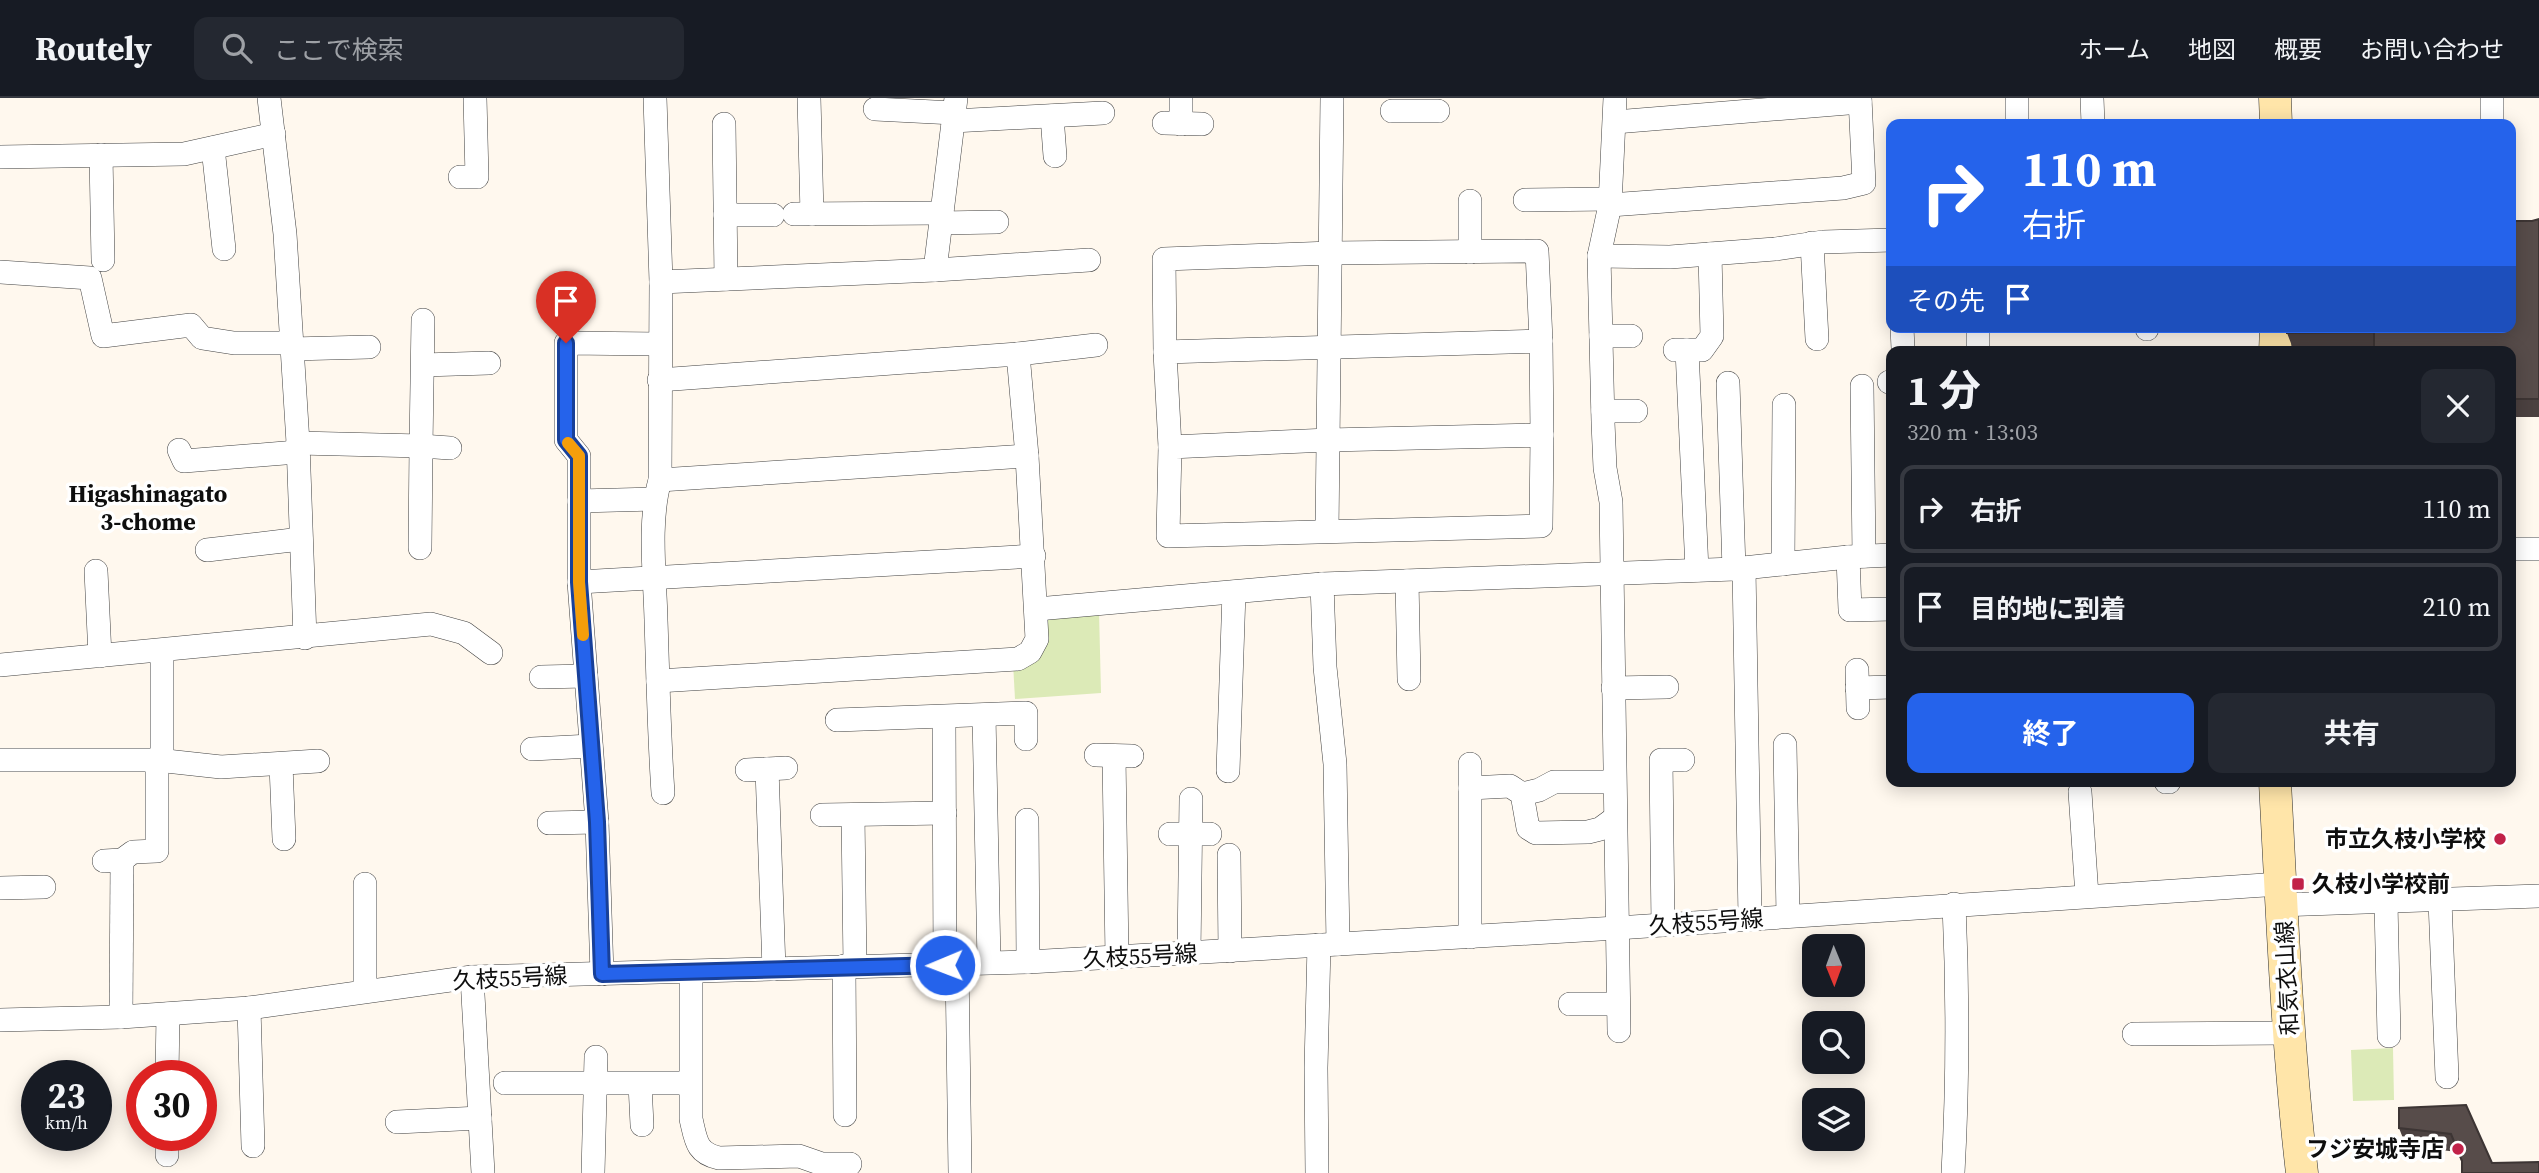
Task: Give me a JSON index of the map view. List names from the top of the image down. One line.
{"streets":{"main road":["和気衣山線"],"street":["久枝55号線"]},"crossings":[["久枝55号線","和気衣山線"]],"districts":["Higashinagato 3-chome"],"places":{"other":["市立久枝小学校","フジ安城寺店"],"transit":["久枝小学校前"]},"north":"bottom","page":{"header":"Routely","search":"ここで検索","nav":["ホーム","地図","概要","お問い合わせ"],"turn":["110 m","右折"],"then":"その先","heading":["1 分","320 m · 13:03"],"list":[{"name":"右折","value":"110 m"},{"name":"目的地に到着","value":"210 m"}],"buttons":["終了","共有"],"speed":"23 km/h","limit":"30"}}
